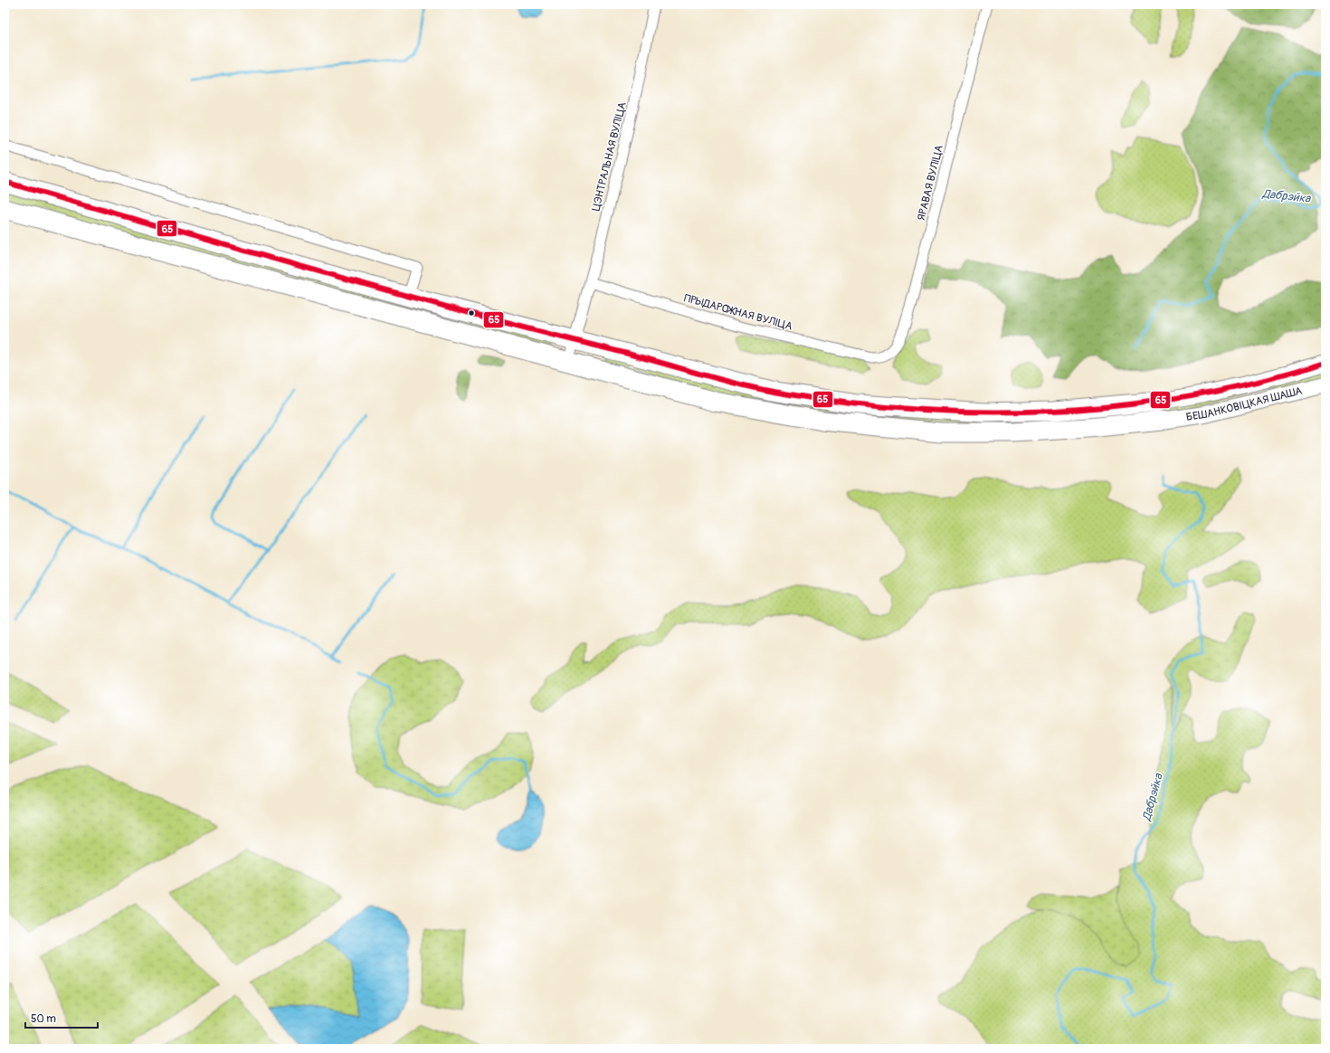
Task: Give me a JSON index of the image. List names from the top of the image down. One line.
{"streets":{"main road":["БЕШАНКОВІЦКАЯ ШАША"],"street":["ЦЭНТРАЛЬНАЯ ВУЛІЦА","ЯРАВАЯ ВУЛІЦА","ПРЫДАРОЖНАЯ ВУЛІЦА"]},"crossings":[["ЦЭНТРАЛЬНАЯ ВУЛІЦА","ПРЫДАРОЖНАЯ ВУЛІЦА"],["ЯРАВАЯ ВУЛІЦА","ПРЫДАРОЖНАЯ ВУЛІЦА"]],"water":["Дабрэйка"],"lines":["transit line 65"],"scale_bar":"50 m"}
